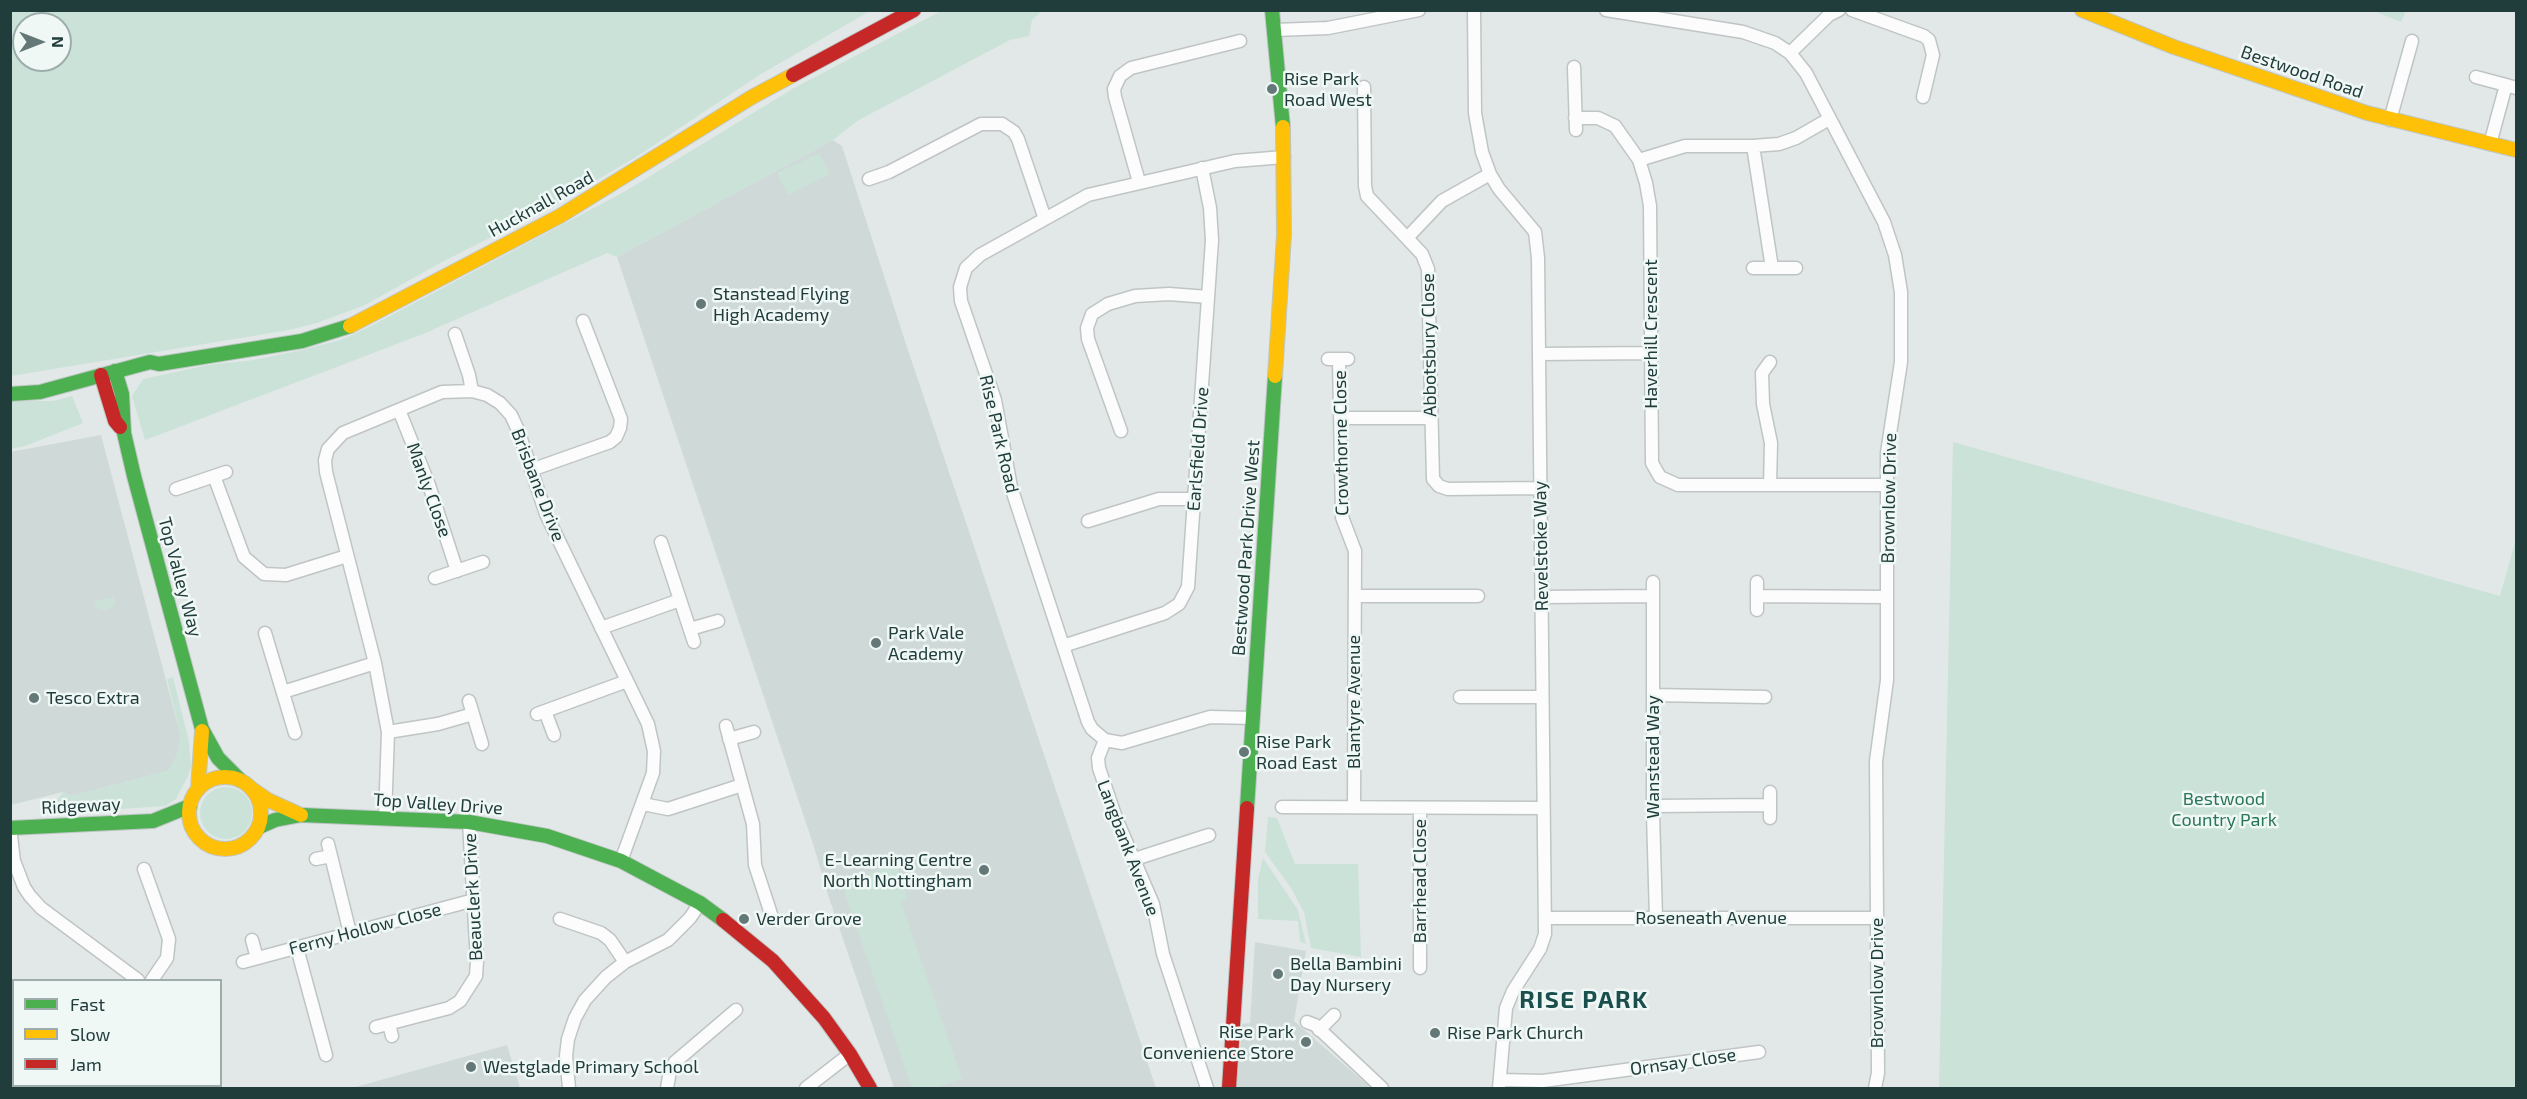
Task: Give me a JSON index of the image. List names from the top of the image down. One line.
{"streets":{"street":["Bestwood Road","Hucknall Road","Haverhill Crescent","Abbotsbury Close","Rise Park Road","Crowthorne Close","Earlsfield Drive","Brisbane Drive","Manly Close","Brownlow Drive","Revelstoke Way","Bestwood Park Drive West","Top Valley Way","Blantyre Avenue","Wanstead Way","Top Valley Drive","Ridgeway","Langbank Avenue","Barrhead Close","Beauclerk Drive","Roseneath Avenue","Ferny Hollow Close","Ornsay Close"]},"crossings":[["Haverhill Crescent","Brownlow Drive"],["Abbotsbury Close","Revelstoke Way"],["Rise Park Road","Earlsfield Drive"],["Rise Park Road","Bestwood Park Drive West"],["Rise Park Road","Langbank Avenue"],["Crowthorne Close","Blantyre Avenue"],["Brisbane Drive","Manly Close"],["Brisbane Drive","Top Valley Drive"],["Brownlow Drive","Roseneath Avenue"],["Revelstoke Way","Roseneath Avenue"],["Revelstoke Way","Ornsay Close"],["Top Valley Way","Top Valley Drive"],["Top Valley Way","Ridgeway"],["Wanstead Way","Roseneath Avenue"],["Top Valley Drive","Ridgeway"],["Top Valley Drive","Beauclerk Drive"],["Beauclerk Drive","Ferny Hollow Close"]],"districts":["RISE PARK"],"parks":["Bestwood Country Park"],"places":["Rise Park Road West","Stanstead Flying High Academy","Park Vale Academy","Tesco Extra","Rise Park Road East","E-Learning Centre North Nottingham","Verder Grove","Bella Bambini Day Nursery","Rise Park Church","Rise Park Convenience Store","Westglade Primary School"],"legend":["Fast","Slow","Jam"],"north":"right"}
